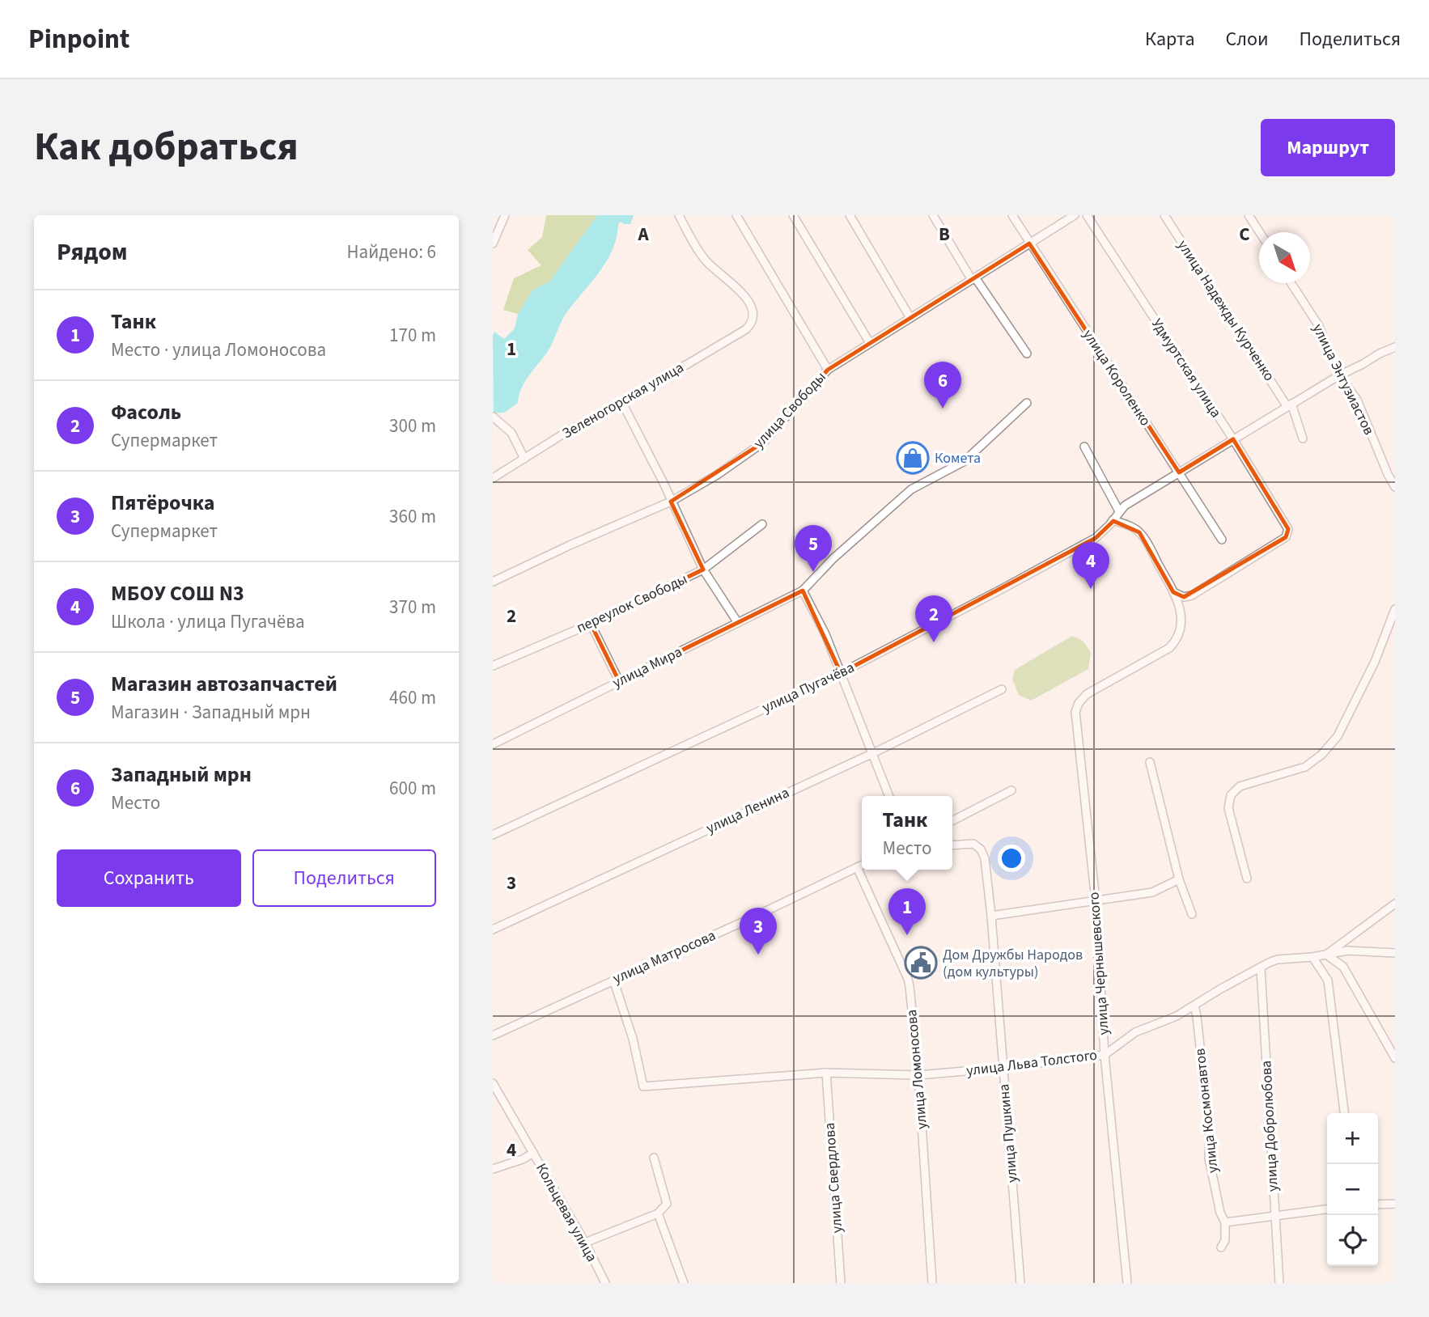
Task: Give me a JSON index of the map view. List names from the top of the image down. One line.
{"streets":{"street":["улица Надежды Курченко","Удмуртская улица","улица Короленко","улица Энтузиастов","Зеленогорская улица","улица Свободы","переулок Свободы","улица Мира","улица Пугачёва","улица Ленина","улица Матросова","улица Чернышевского","улица Льва Толстого","улица Ломоносова","улица Космонавтов","улица Добролюбова","улица Пушкина","улица Свердлова","Кольцевая улица"]},"crossings":[["улица Надежды Курченко","улица Пугачёва"],["Удмуртская улица","улица Пугачёва"],["Удмуртская улица","улица Чернышевского"],["улица Короленко","улица Свободы"],["улица Короленко","улица Пугачёва"],["улица Энтузиастов","улица Пугачёва"],["улица Матросова","улица Льва Толстого"],["улица Матросова","улица Ломоносова"],["улица Чернышевского","улица Льва Толстого"],["улица Льва Толстого","улица Ломоносова"],["улица Льва Толстого","улица Космонавтов"],["улица Льва Толстого","улица Добролюбова"],["улица Льва Толстого","улица Пушкина"],["улица Льва Толстого","улица Свердлова"]],"places":{"shop":["Комета"],"public building":["Дом Дружбы Народов (дом культуры)"]},"north":"bottom right","page":{"header":"Pinpoint","nav":["Карта","Слои","Поделиться"],"title":"Как добраться","buttons":["Маршрут",["Сохранить","Поделиться"]],"heading":["Рядом","Найдено: 6"],"list":[{"mark":"1","name":"Танк","note":"Место · улица Ломоносова","value":"170 m"},{"mark":"2","name":"Фасоль","note":"Супермаркет","value":"300 m"},{"mark":"3","name":"Пятёрочка","note":"Супермаркет","value":"360 m"},{"mark":"4","name":"МБОУ СОШ N3","note":"Школа · улица Пугачёва","value":"370 m"},{"mark":"5","name":"Магазин автозапчастей","note":"Магазин · Западный мрн","value":"460 m"},{"mark":"6","name":"Западный мрн","note":"Место","value":"600 m"}],"pins":["6","5","4","2","1","3"],"popup":["Танк","Место"],"map_buttons":["+","−"]},"grid":{"columns":["A","B","C"],"rows":["1","2","3","4"]}}
